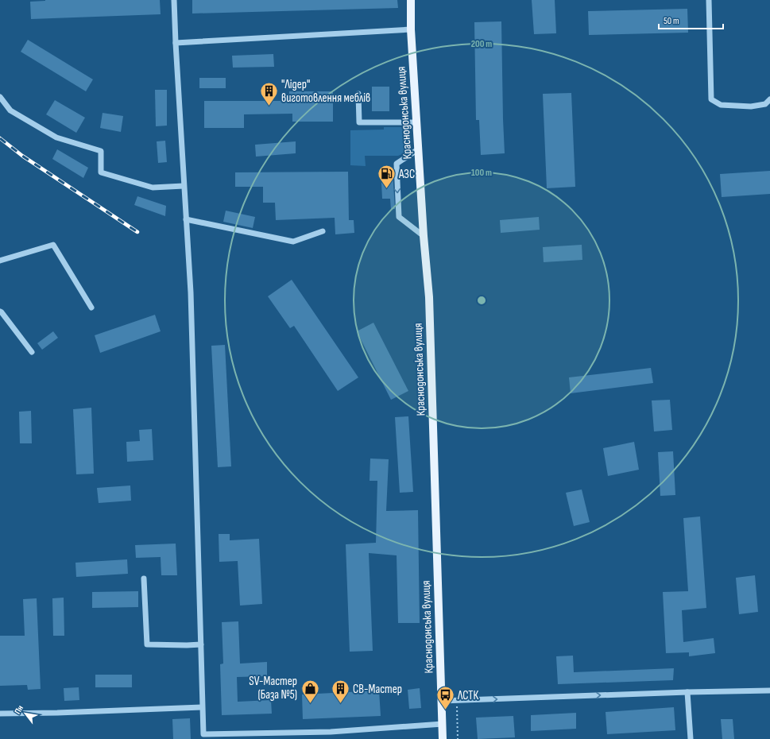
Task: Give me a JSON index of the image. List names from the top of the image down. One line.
{"streets":{"main road":["Краснодонська вулиця"]},"places":{"building":["\"Лідер\" виготовлення меблів","СВ-Мастер"],"fuel station":["АЗС"],"shop":["SV-Мастер (База №5)"],"bus stop":["ЛСТК"]},"scale_bar":"50 m","north":"top left","rings":["200 m","100 m"]}
